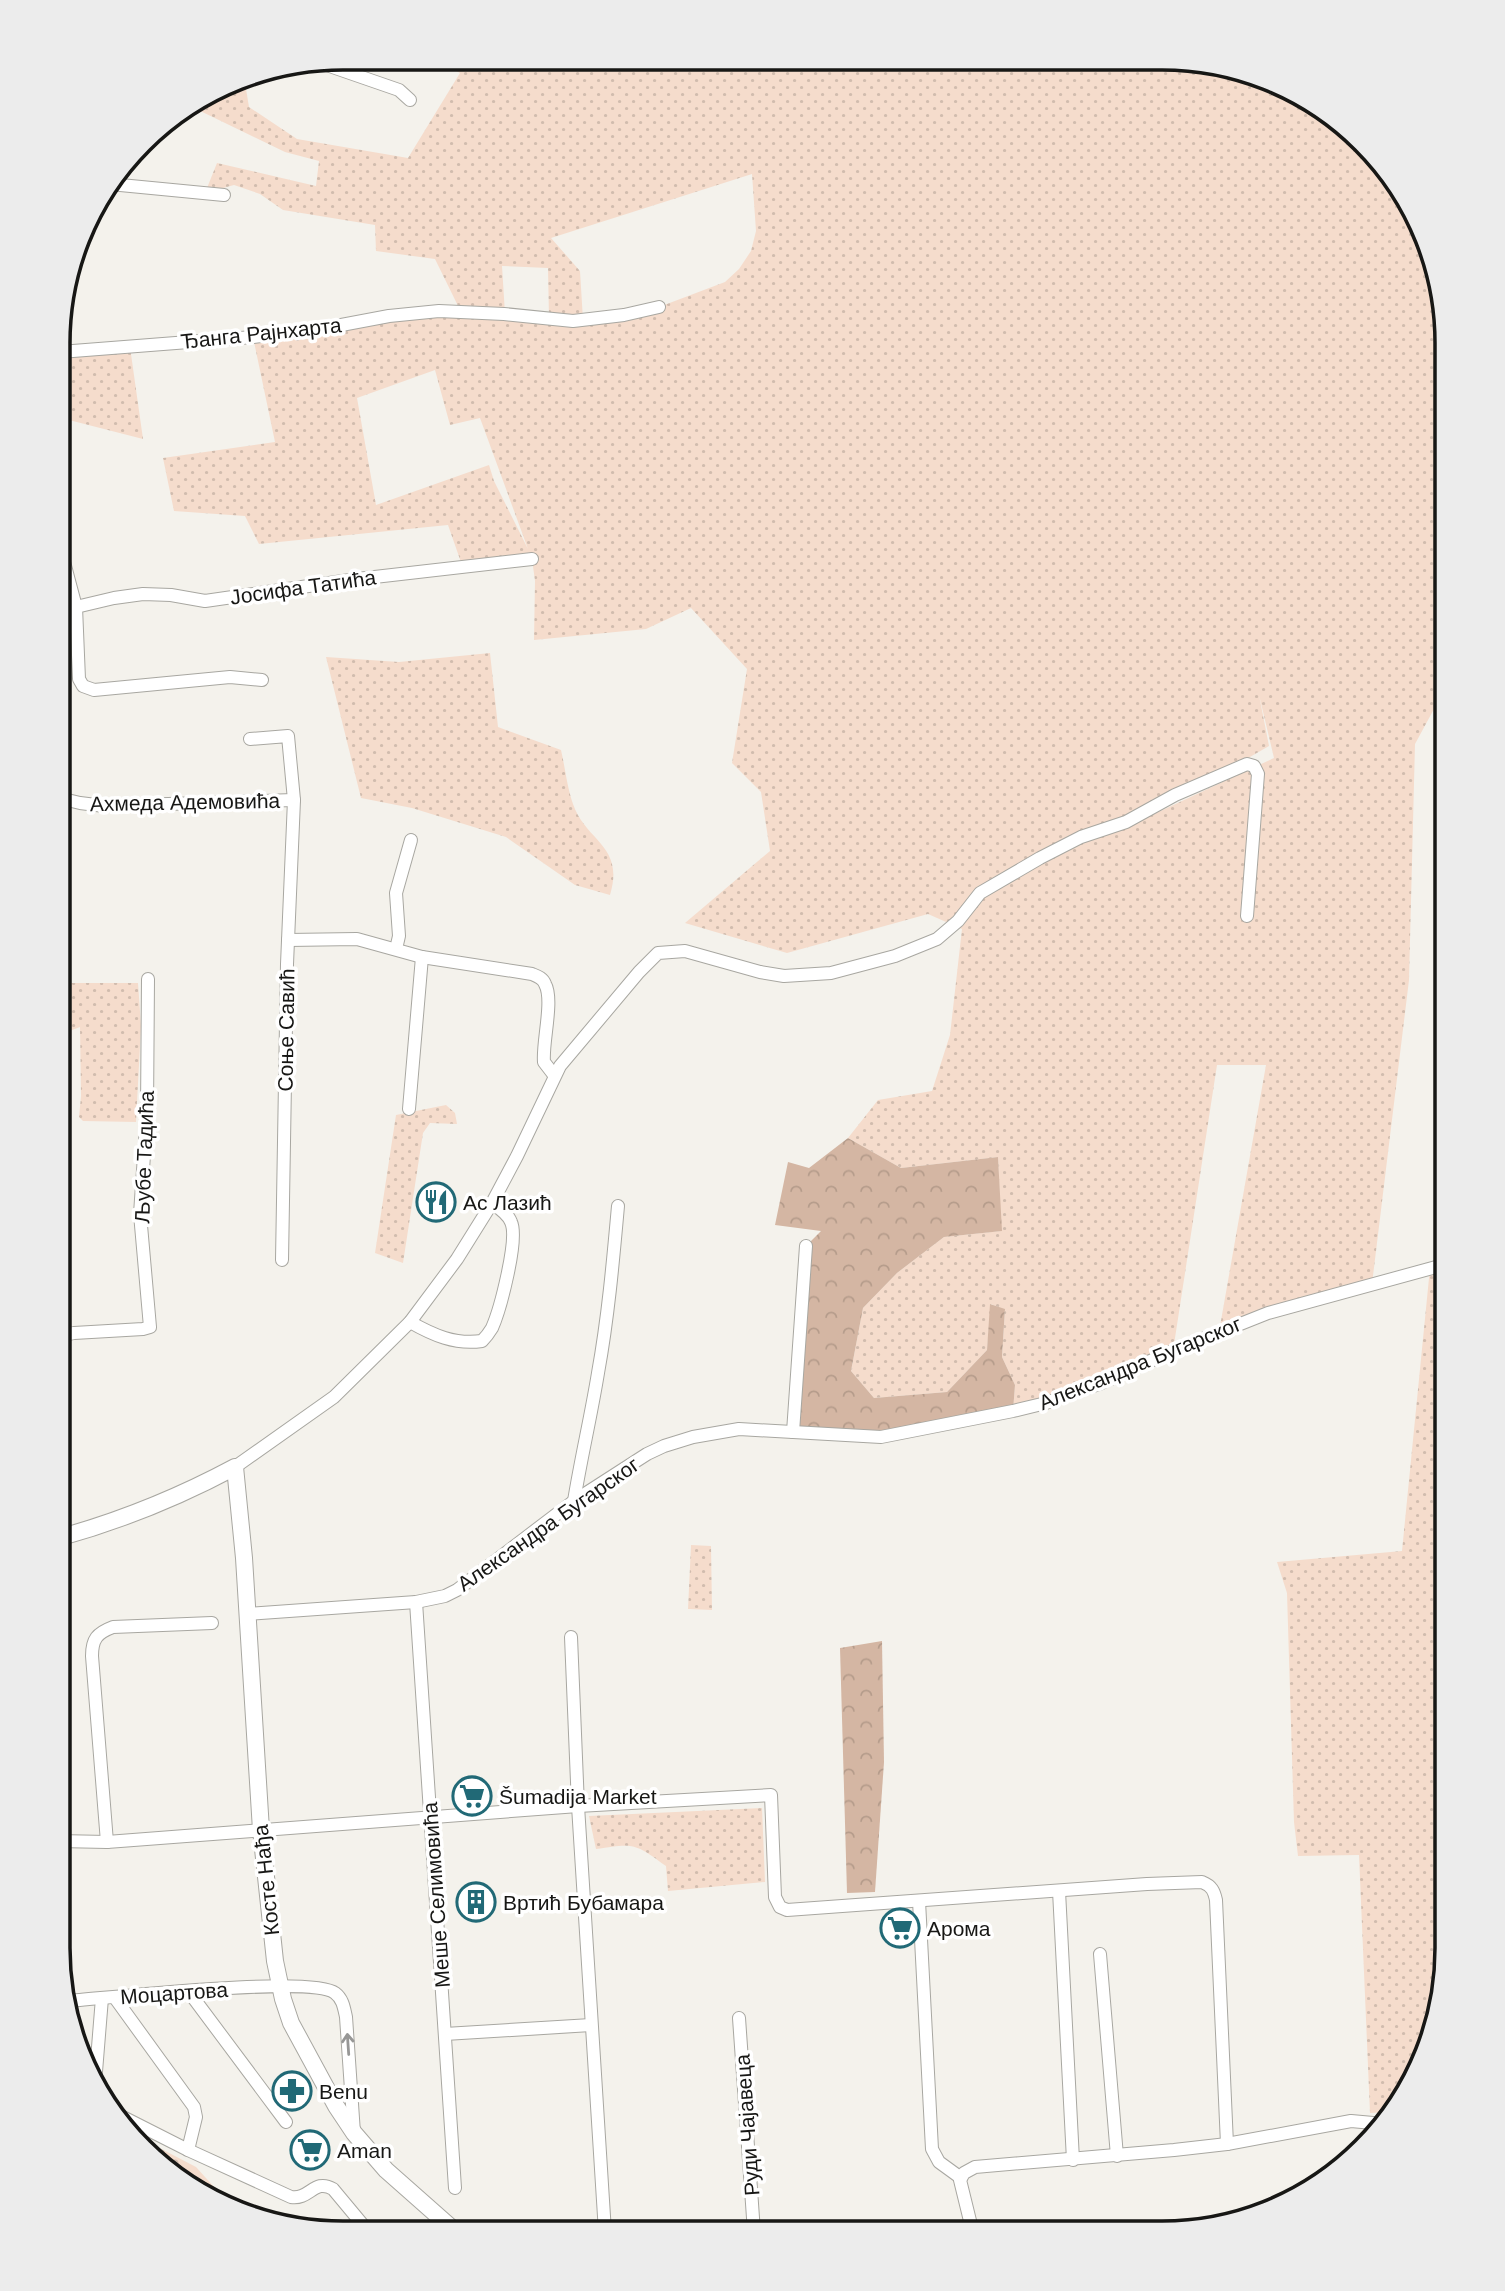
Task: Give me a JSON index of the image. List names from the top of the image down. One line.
{"streets":{"street":["Ђанга Рајнхарта","Јосифа Татића","Ахмеда Адемовића","Соње Савић","Љубе Тадића","Александра Бугарског","Косте Нађа","Меше Селимовића","Моцартова","Руди Чајавеца"]},"crossings":[["Ахмеда Адемовића","Соње Савић"],["Александра Бугарског","Косте Нађа"],["Александра Бугарског","Меше Селимовића"],["Косте Нађа","Моцартова"]],"places":{"restaurant":["Ас Лазић"],"supermarket":["Šumadija Market","Арома","Aman"],"building":["Вртић Бубамара"],"pharmacy":["Benu"]}}
